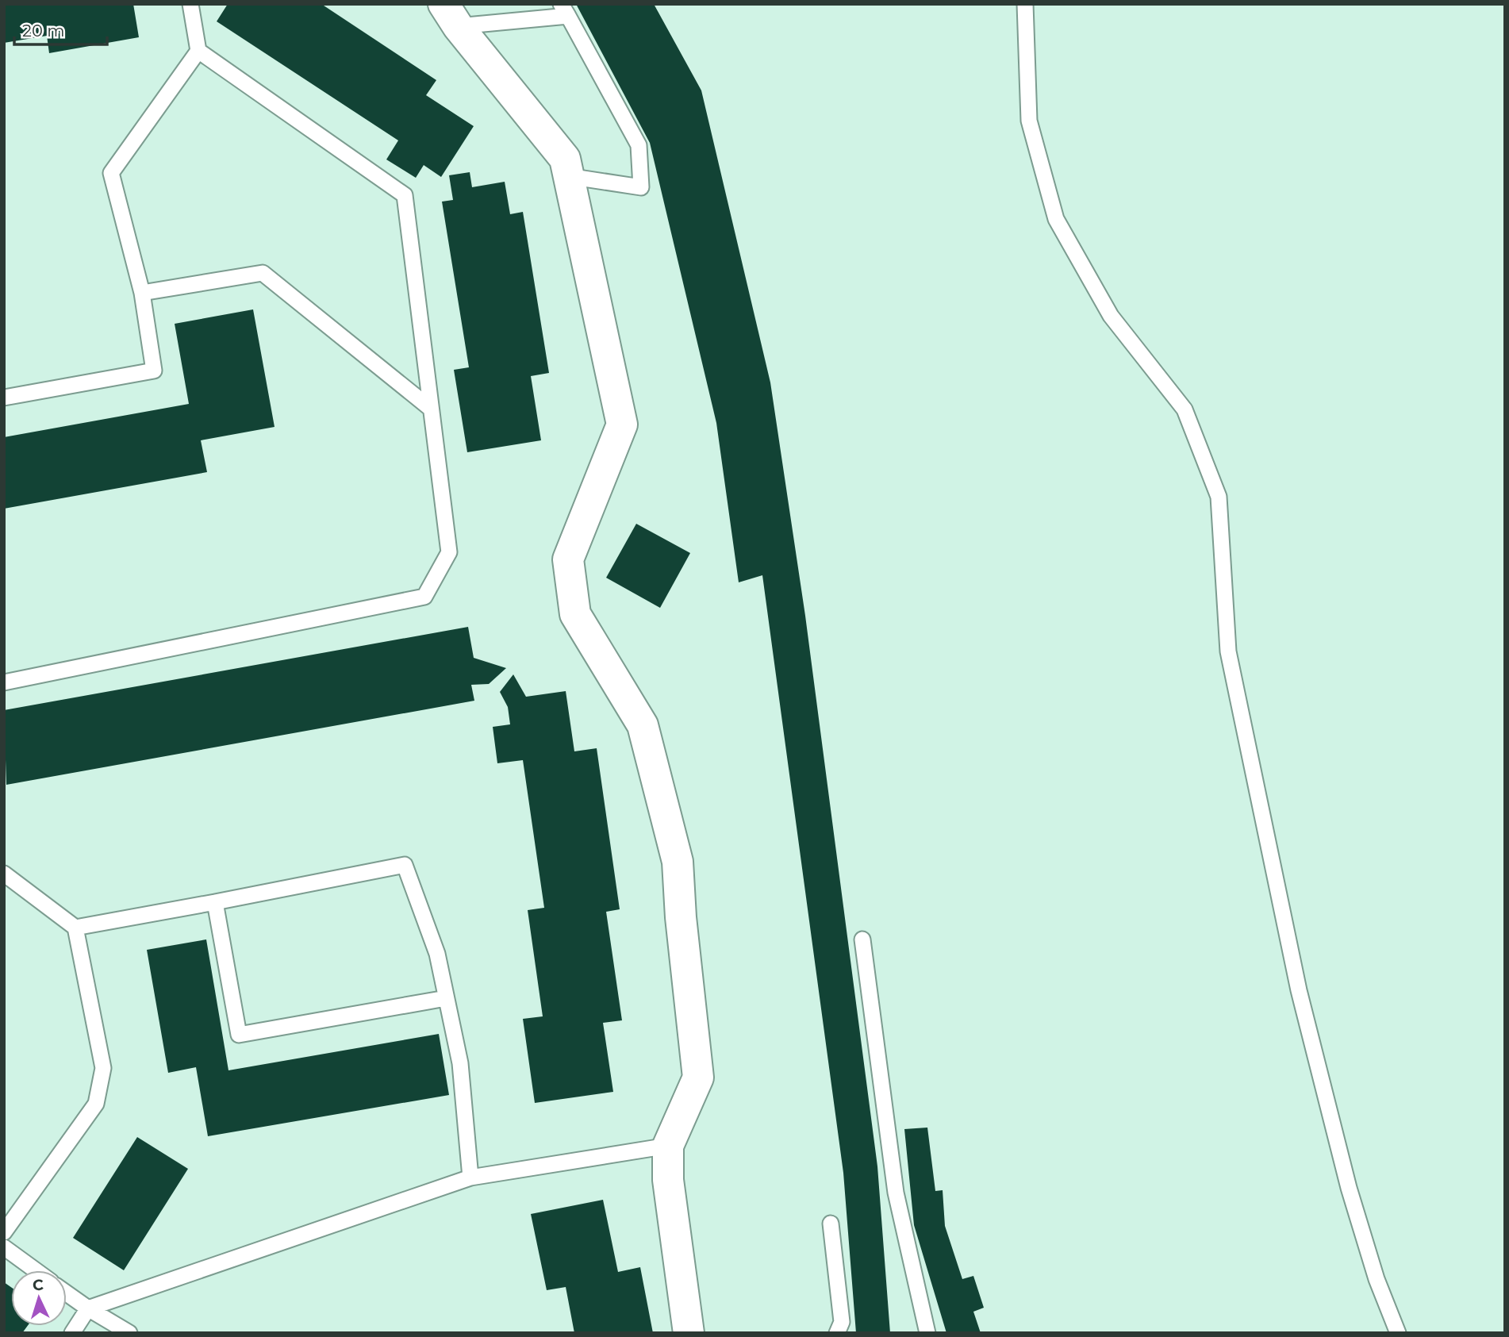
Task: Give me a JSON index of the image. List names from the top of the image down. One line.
{"scale_bar":"20 m","north":"top"}
